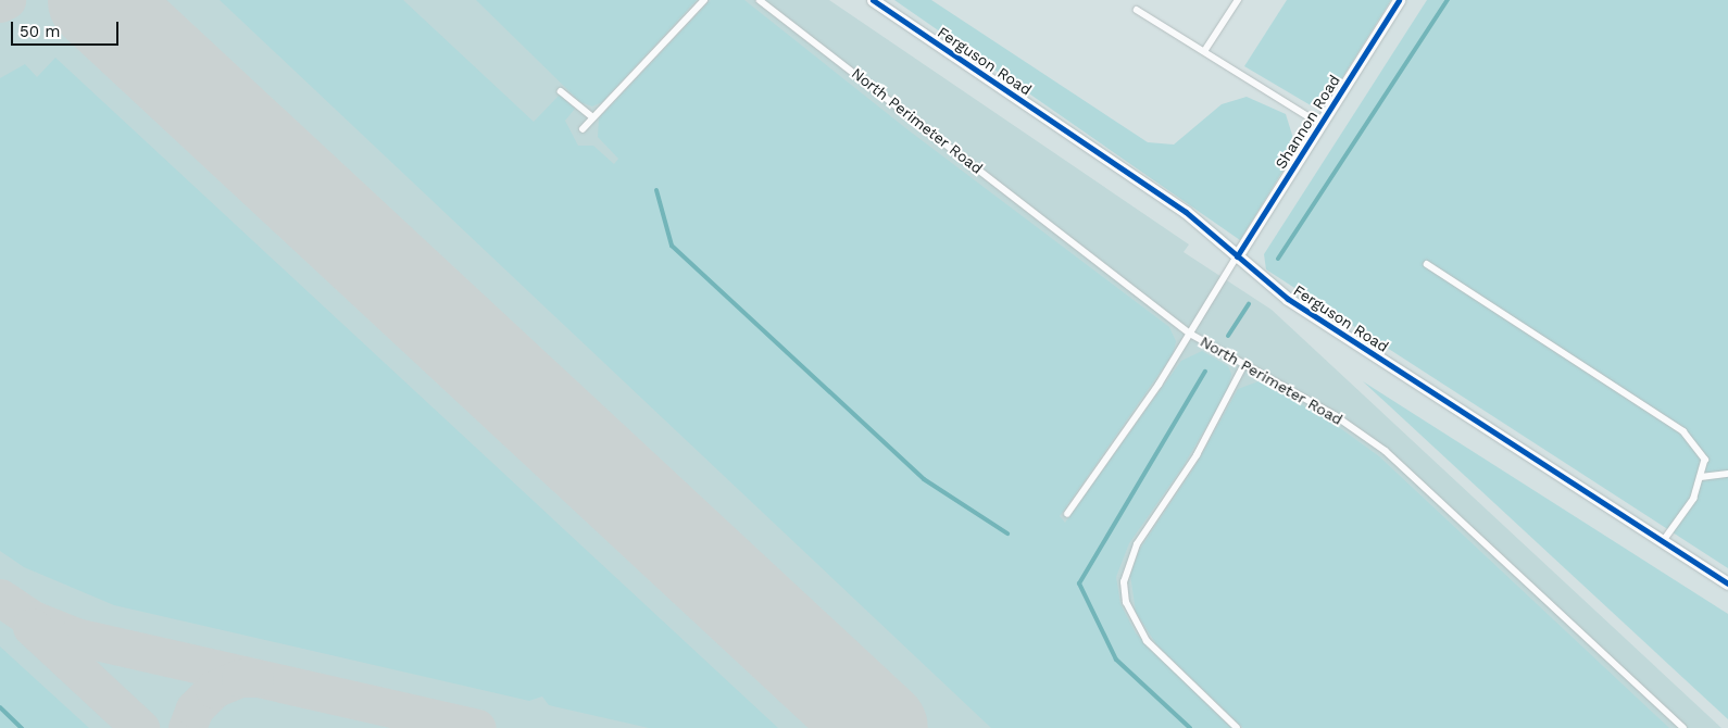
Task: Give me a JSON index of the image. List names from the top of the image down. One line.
{"streets":{"street":["Ferguson Road","Shannon Road"],"lane":["North Perimeter Road"]},"crossings":[["Ferguson Road","Shannon Road"]],"scale_bar":"50 m"}
